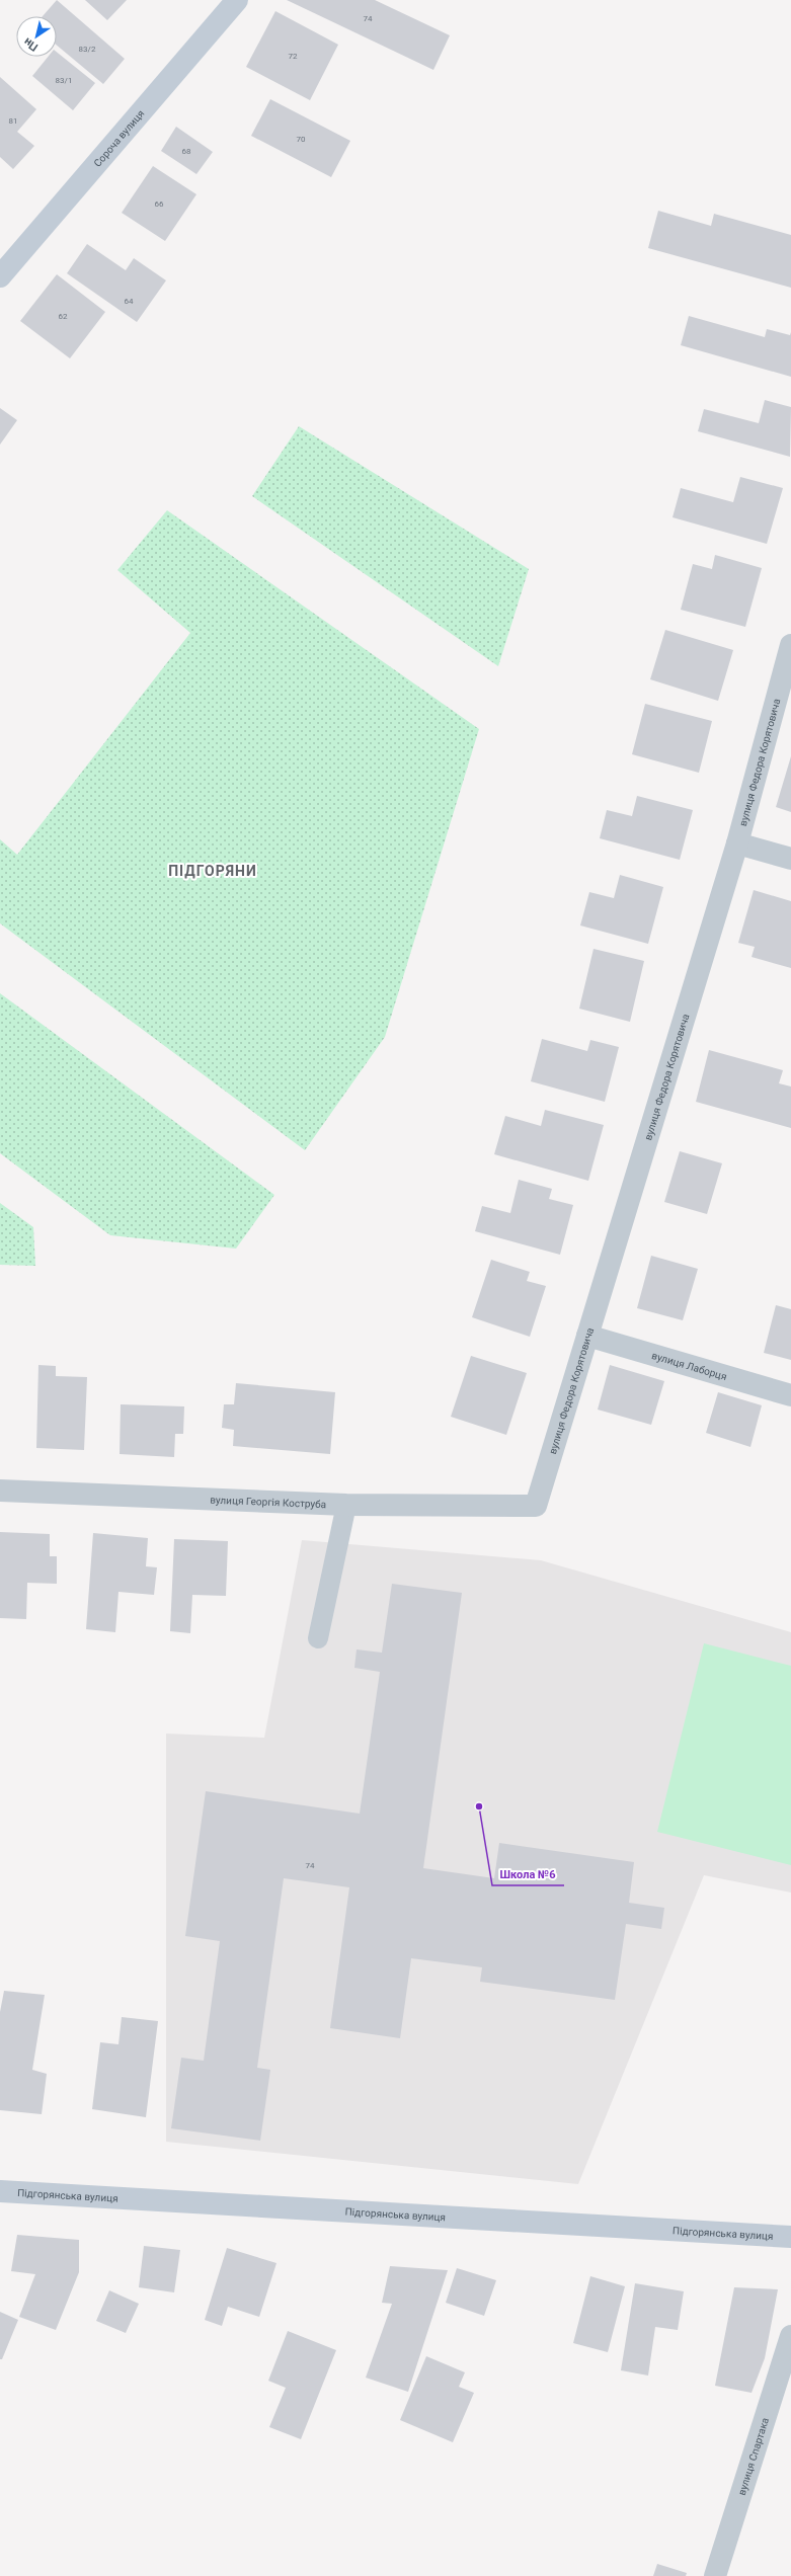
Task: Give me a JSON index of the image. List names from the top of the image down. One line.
{"streets":{"main road":["Сороча вулиця","Підгорянська вулиця"],"street":["вулиця Федора Корятовича","вулиця Лаборця","вулиця Георгія Коструба","вулиця Спартака"]},"crossings":[["вулиця Федора Корятовича","вулиця Лаборця"],["вулиця Федора Корятовича","вулиця Георгія Коструба"]],"districts":["ПІДГОРЯНИ"],"places":["Школа №6"],"house_numbers":["74","83/2","72","83/1","81","70","68","66","64","62","74"],"north":"bottom left"}
